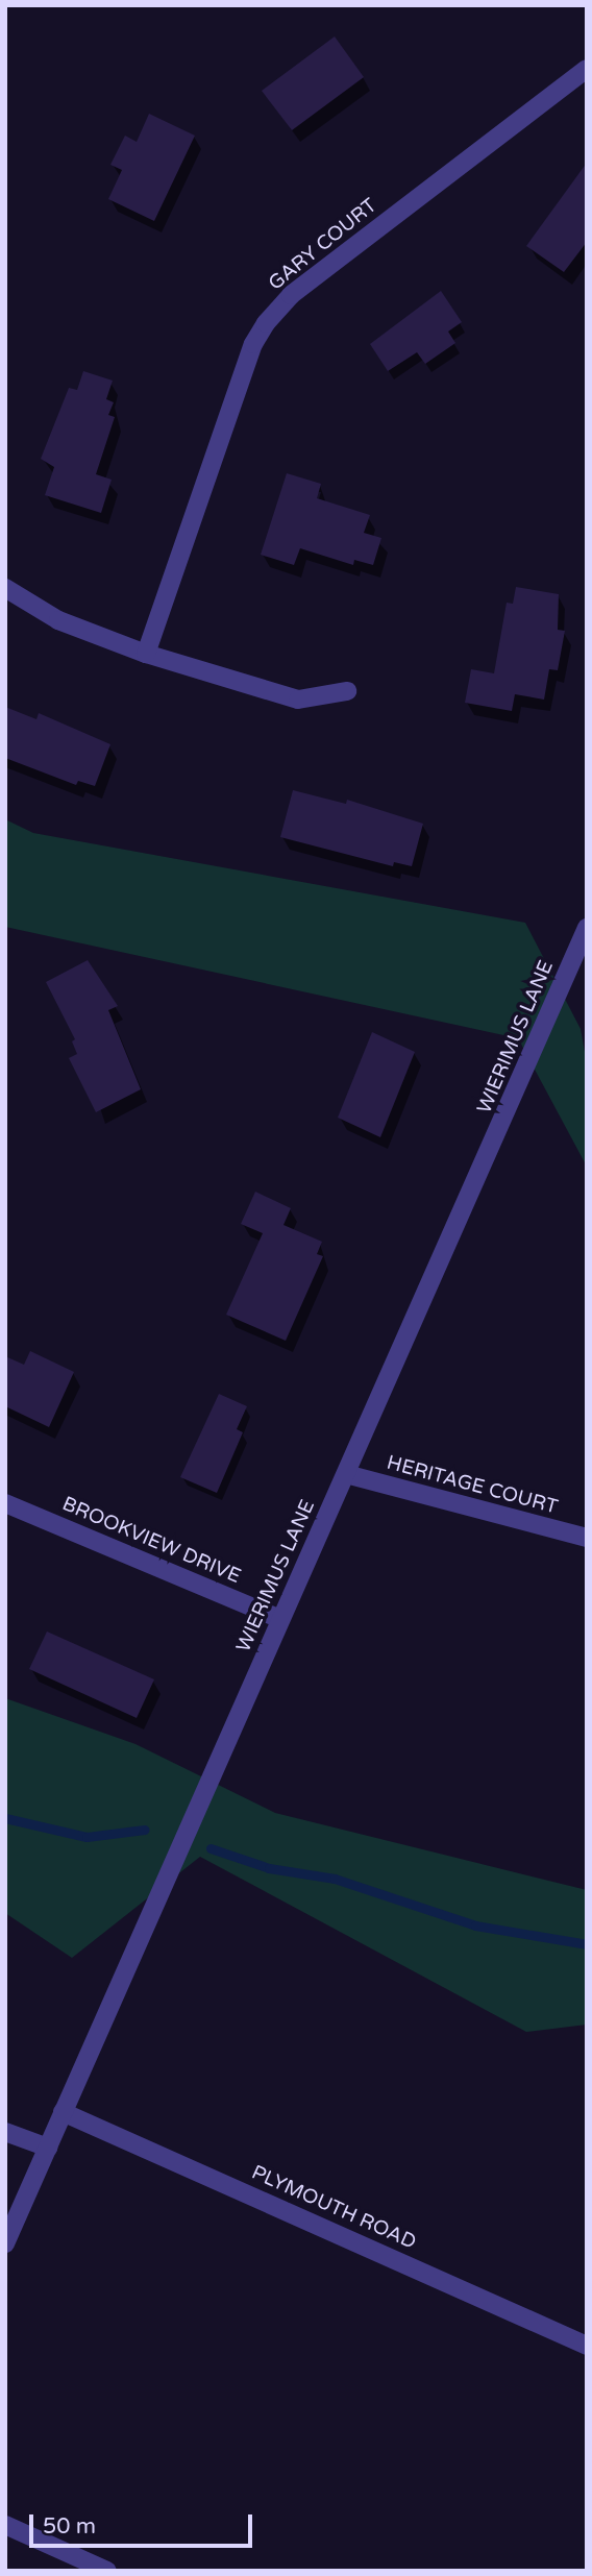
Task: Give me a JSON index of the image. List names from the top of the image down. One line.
{"streets":{"street":["GARY COURT","WIERIMUS LANE","HERITAGE COURT","BROOKVIEW DRIVE","PLYMOUTH ROAD"]},"crossings":[["WIERIMUS LANE","HERITAGE COURT"],["WIERIMUS LANE","BROOKVIEW DRIVE"],["WIERIMUS LANE","PLYMOUTH ROAD"]],"scale_bar":"50 m"}
